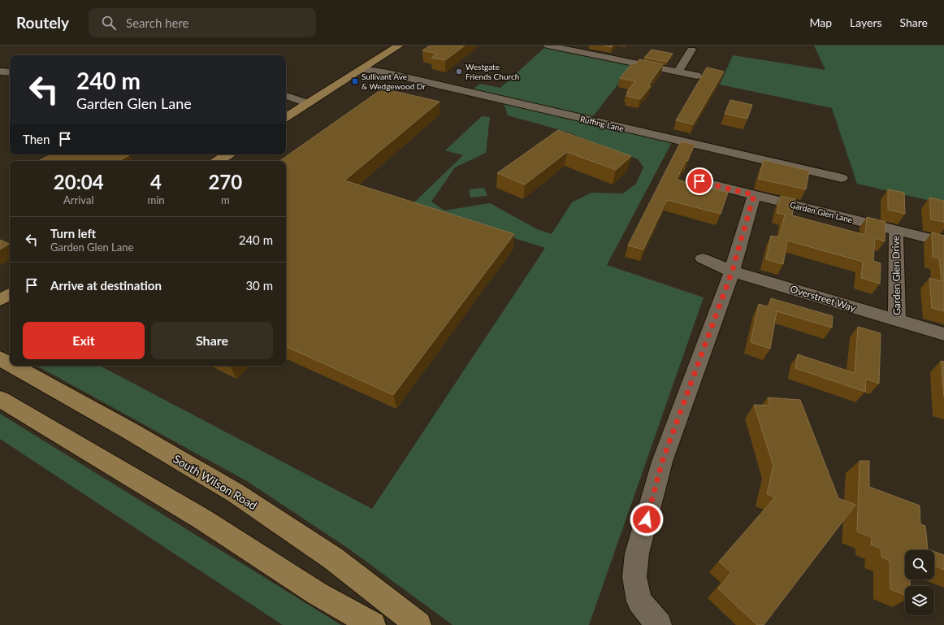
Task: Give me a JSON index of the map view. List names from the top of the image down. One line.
{"streets":{"main road":["South Wilson Road"],"street":["Ruffing Lane","Garden Glen Lane","Garden Glen Drive","Overstreet Way"]},"crossings":[["Garden Glen Lane","Garden Glen Drive"],["Garden Glen Drive","Overstreet Way"]],"places":{"other":["Westgate Friends Church"],"transit":["Sullivant Ave & Wedgewood Dr"]},"page":{"header":"Routely","search":"Search here","nav":["Map","Layers","Share"],"turn":["240 m","Garden Glen Lane"],"then":"Then","eta":["20:04","Arrival","4","min","270","m"],"list":[{"name":"Turn left","note":"Garden Glen Lane","value":"240 m"},{"name":"Arrive at destination","value":"30 m"}],"buttons":["Exit","Share"]}}
